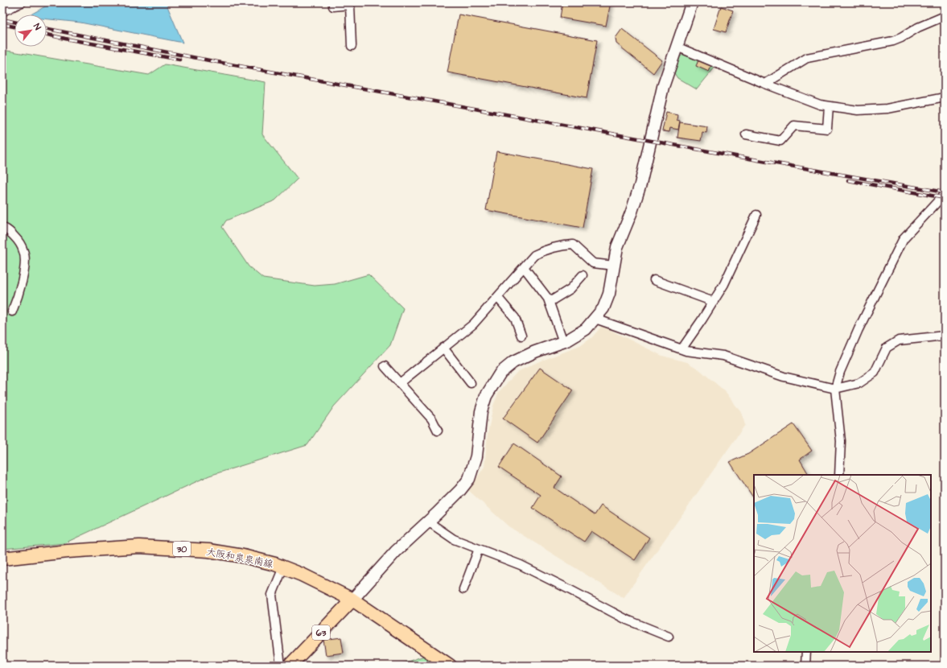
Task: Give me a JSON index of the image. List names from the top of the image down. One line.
{"streets":{"main road":["30","大阪和泉泉南線","63"]},"crossings":[["大阪和泉泉南線","63"]],"north":"top right"}
